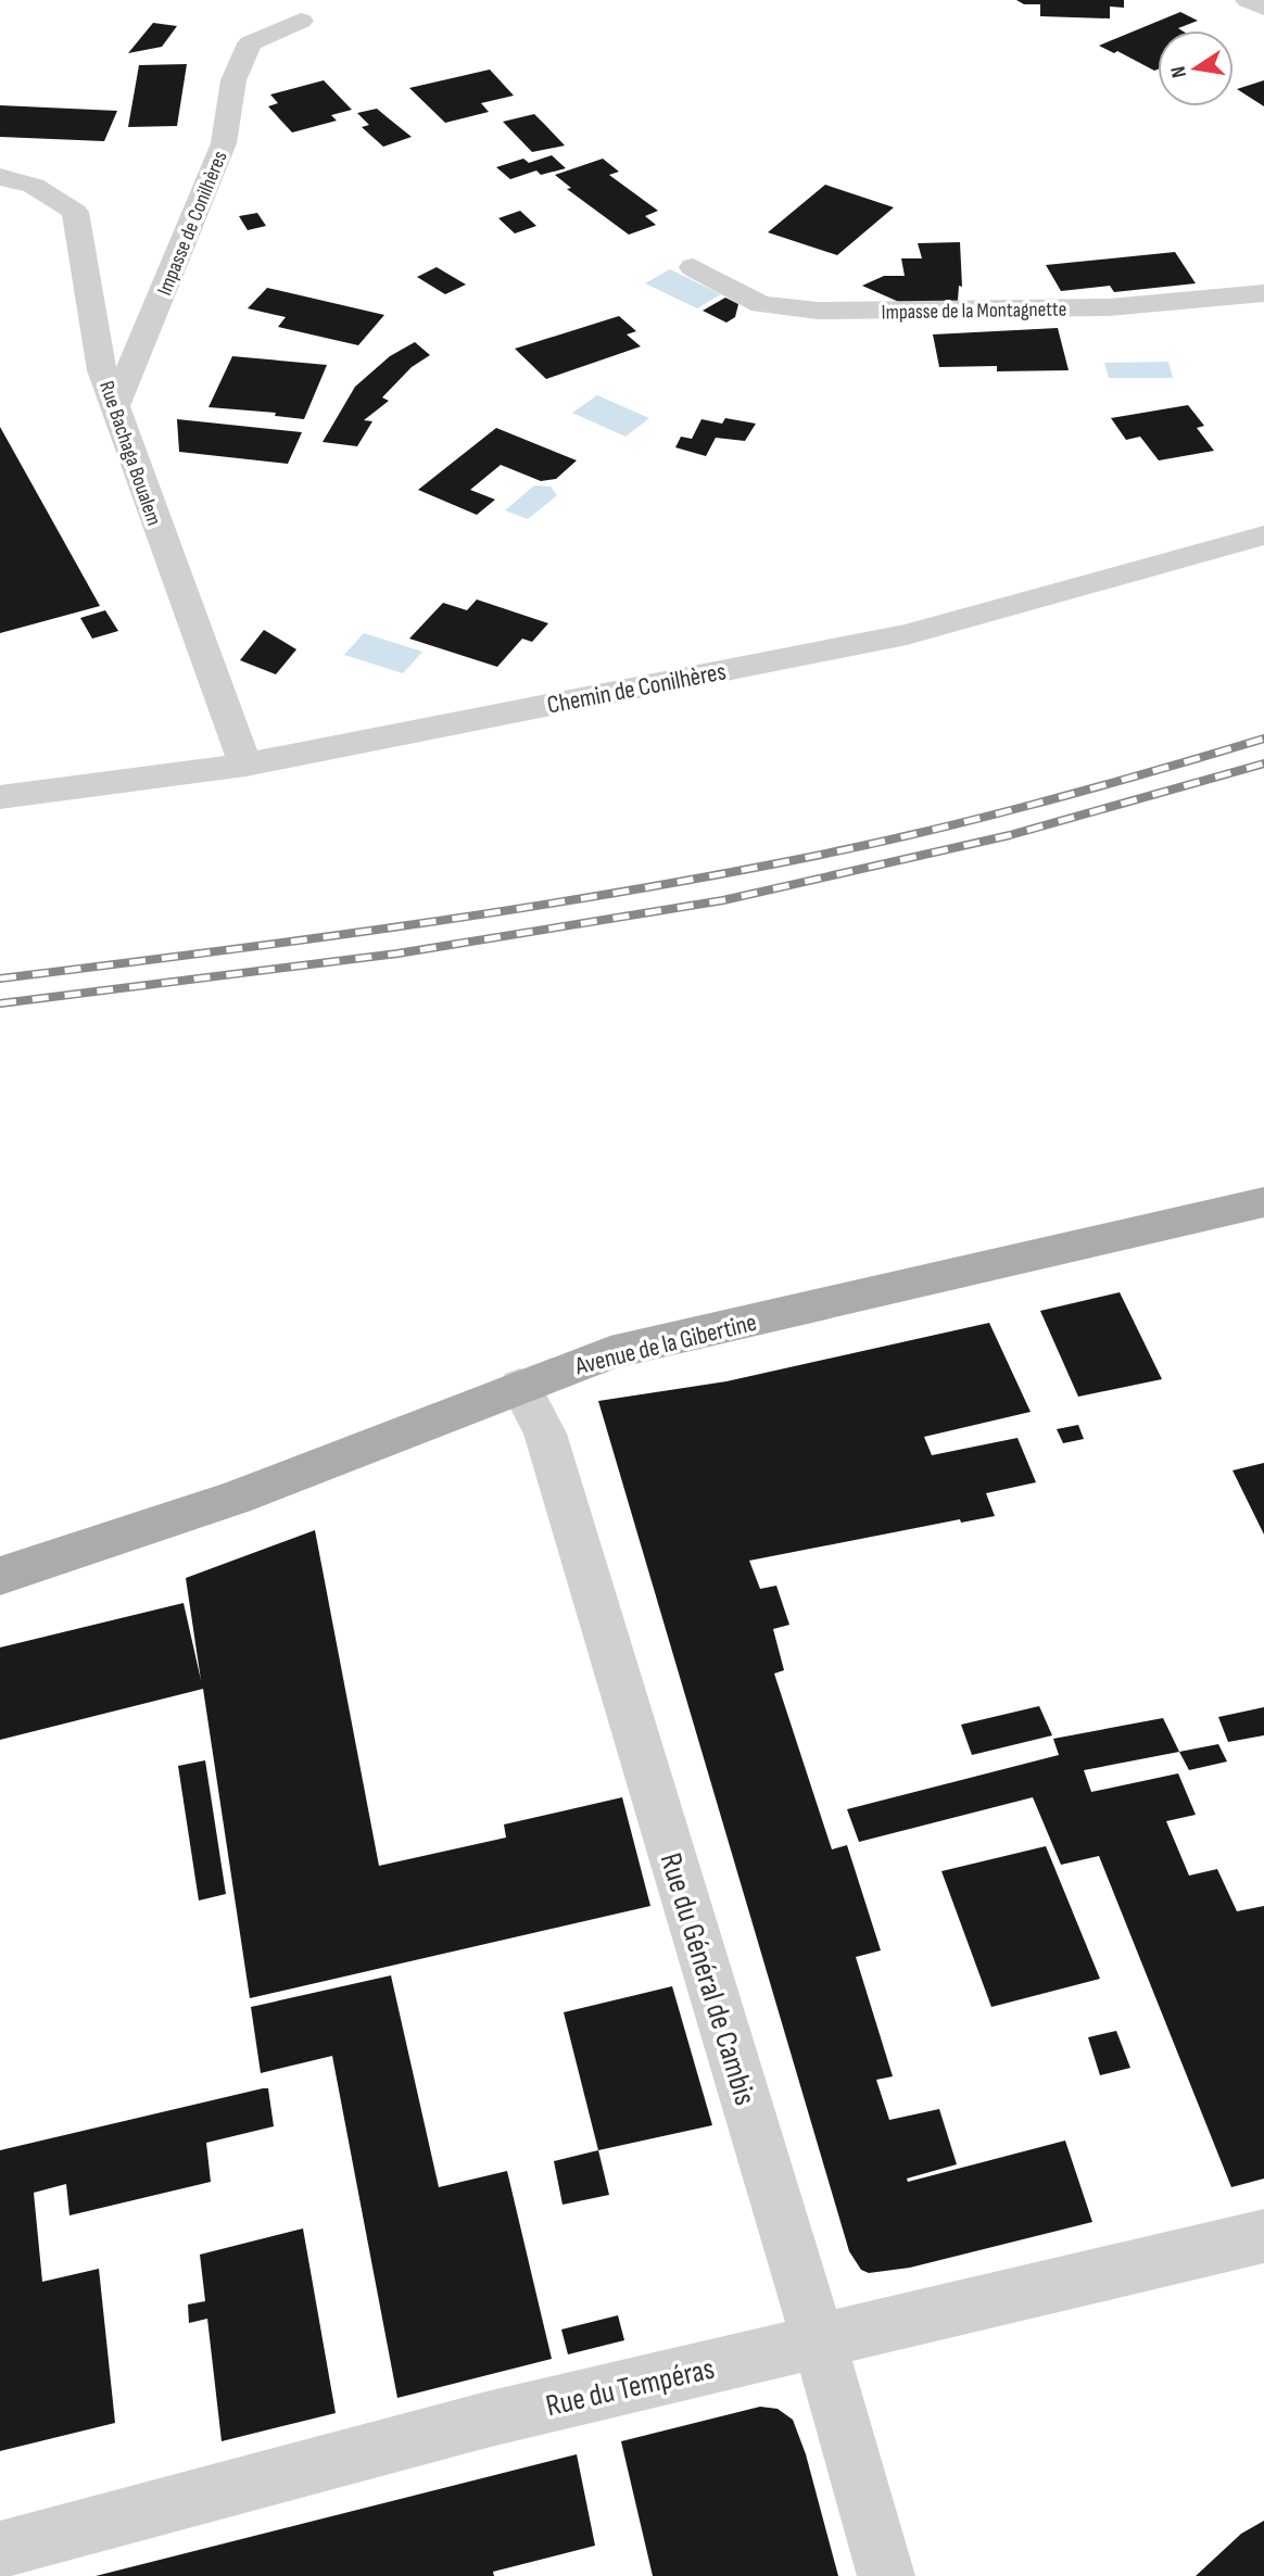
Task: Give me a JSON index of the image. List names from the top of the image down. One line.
{"streets":{"main road":["Avenue de la Gibertine"],"street":["Impasse de Conilhères","Impasse de la Montagnette","Rue Bachaga Boualem","Chemin de Conilhères","Rue du Général de Cambis","Rue du Tempéras"]},"crossings":[["Impasse de Conilhères","Rue Bachaga Boualem"],["Rue Bachaga Boualem","Chemin de Conilhères"],["Avenue de la Gibertine","Rue du Général de Cambis"],["Rue du Général de Cambis","Rue du Tempéras"]],"north":"left"}
